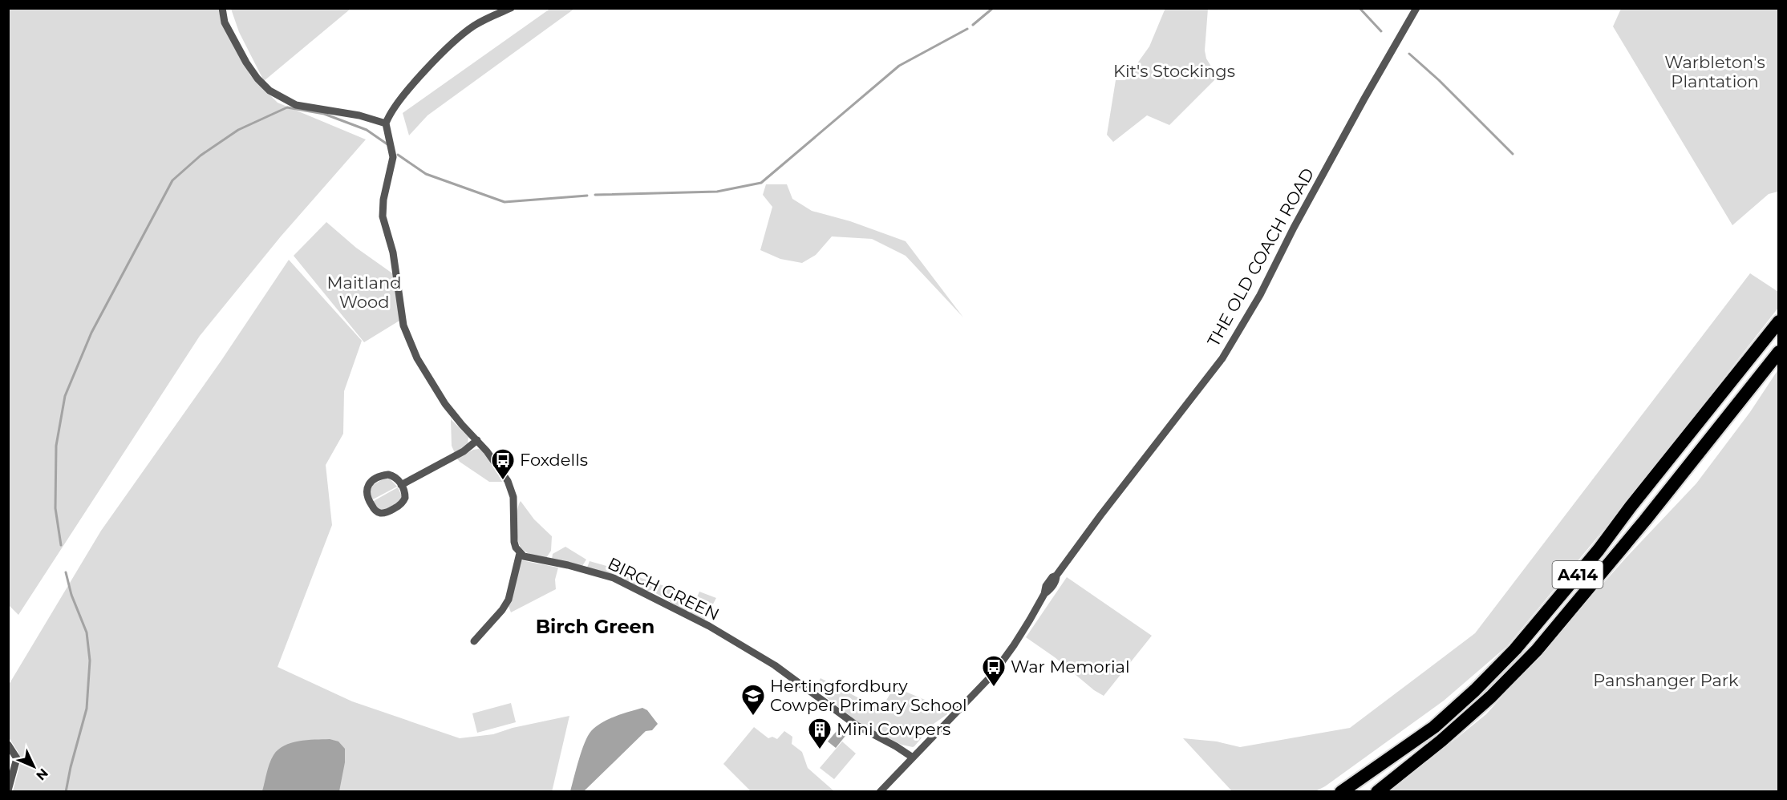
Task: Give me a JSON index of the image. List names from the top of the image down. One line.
{"streets":{"highway":["A414"],"street":["THE OLD COACH ROAD","BIRCH GREEN"]},"crossings":[["THE OLD COACH ROAD","BIRCH GREEN"]],"districts":["Birch Green"],"parks":["Warbleton's Plantation","Kit's Stockings","Maitland Wood","Panshanger Park"],"places":{"bus stop":["Foxdells","War Memorial"],"school or university":["Hertingfordbury Cowper Primary School"],"building":["Mini Cowpers"]},"north":"bottom right"}
